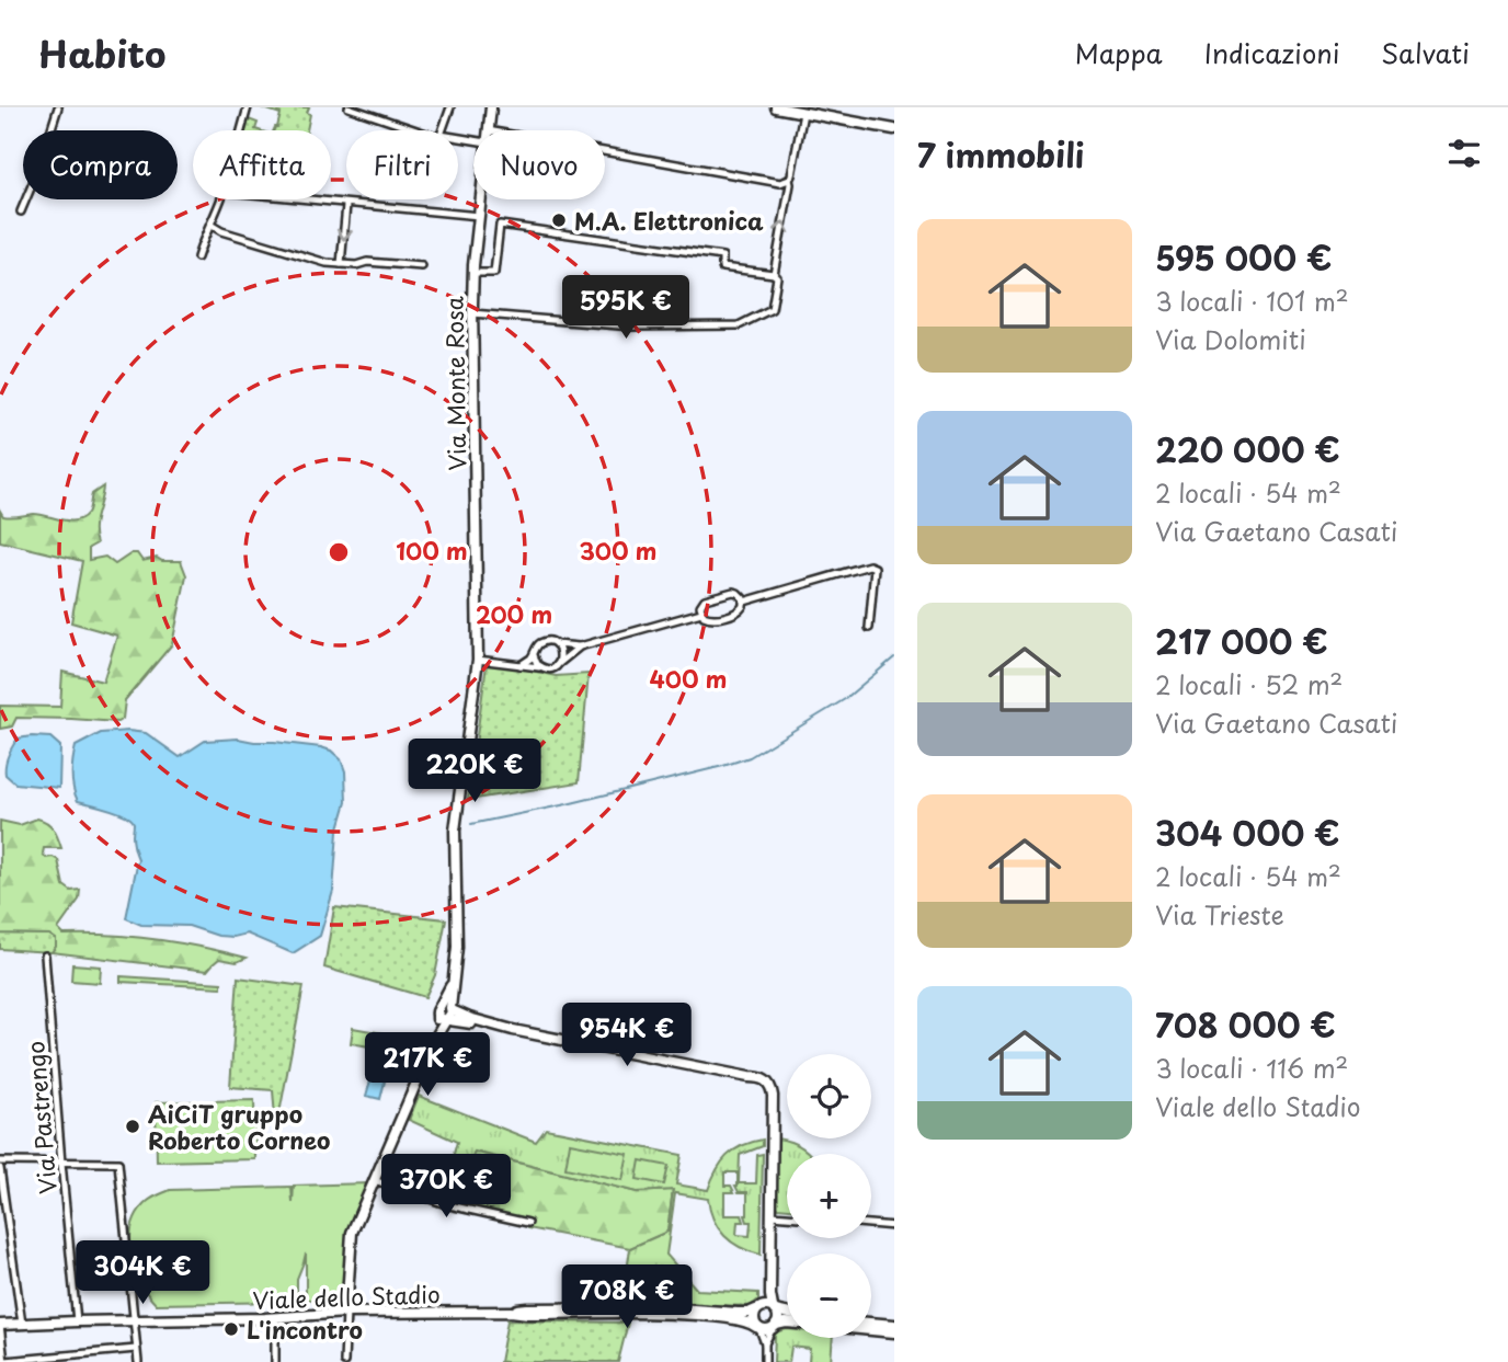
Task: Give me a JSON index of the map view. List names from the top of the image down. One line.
{"streets":{"street":["Via Monte Rosa","Via Pastrengo","Viale dello Stadio"]},"crossings":[["Via Pastrengo","Viale dello Stadio"]],"places":["M.A. Elettronica","AiCiT gruppo Roberto Corneo","L'incontro"],"page":{"header":"Habito","nav":["Mappa","Indicazioni","Salvati"],"heading":"7 immobili","chip":["Compra","Affitta","Filtri","Nuovo"],"list":[{"name":"595 000 €","note":"3 locali · 101 m² · Via Dolomiti"},{"name":"220 000 €","note":"2 locali · 54 m² · Via Gaetano Casati"},{"name":"217 000 €","note":"2 locali · 52 m² · Via Gaetano Casati"},{"name":"304 000 €","note":"2 locali · 54 m² · Via Trieste"},{"name":"708 000 €","note":"3 locali · 116 m² · Viale dello Stadio"}],"price":["595K €","220K €","954K €","217K €","370K €","304K €","708K €"],"map_buttons":["+","−"]},"rings":["100 m","300 m","200 m","400 m"]}
